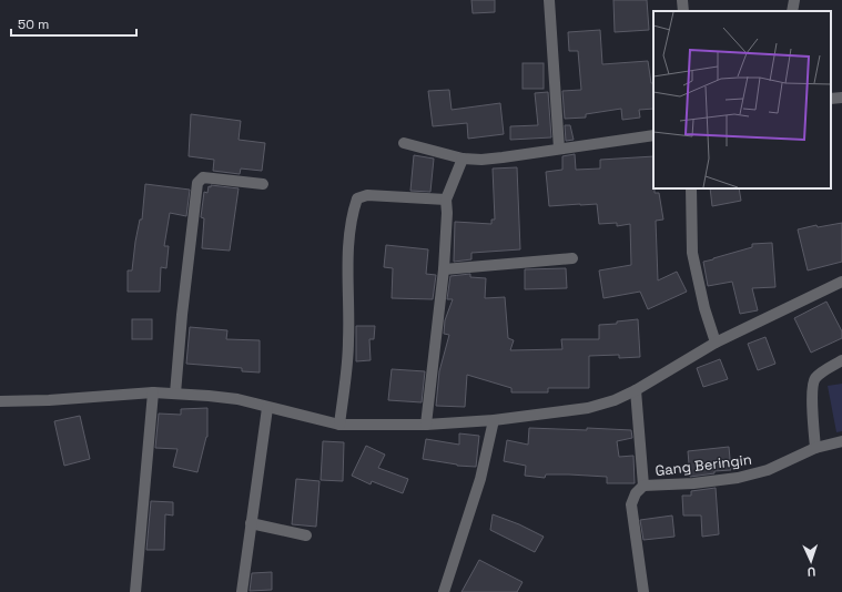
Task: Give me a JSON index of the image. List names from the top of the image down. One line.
{"streets":{"street":["Gang Beringin"]},"scale_bar":"50 m","north":"bottom"}
